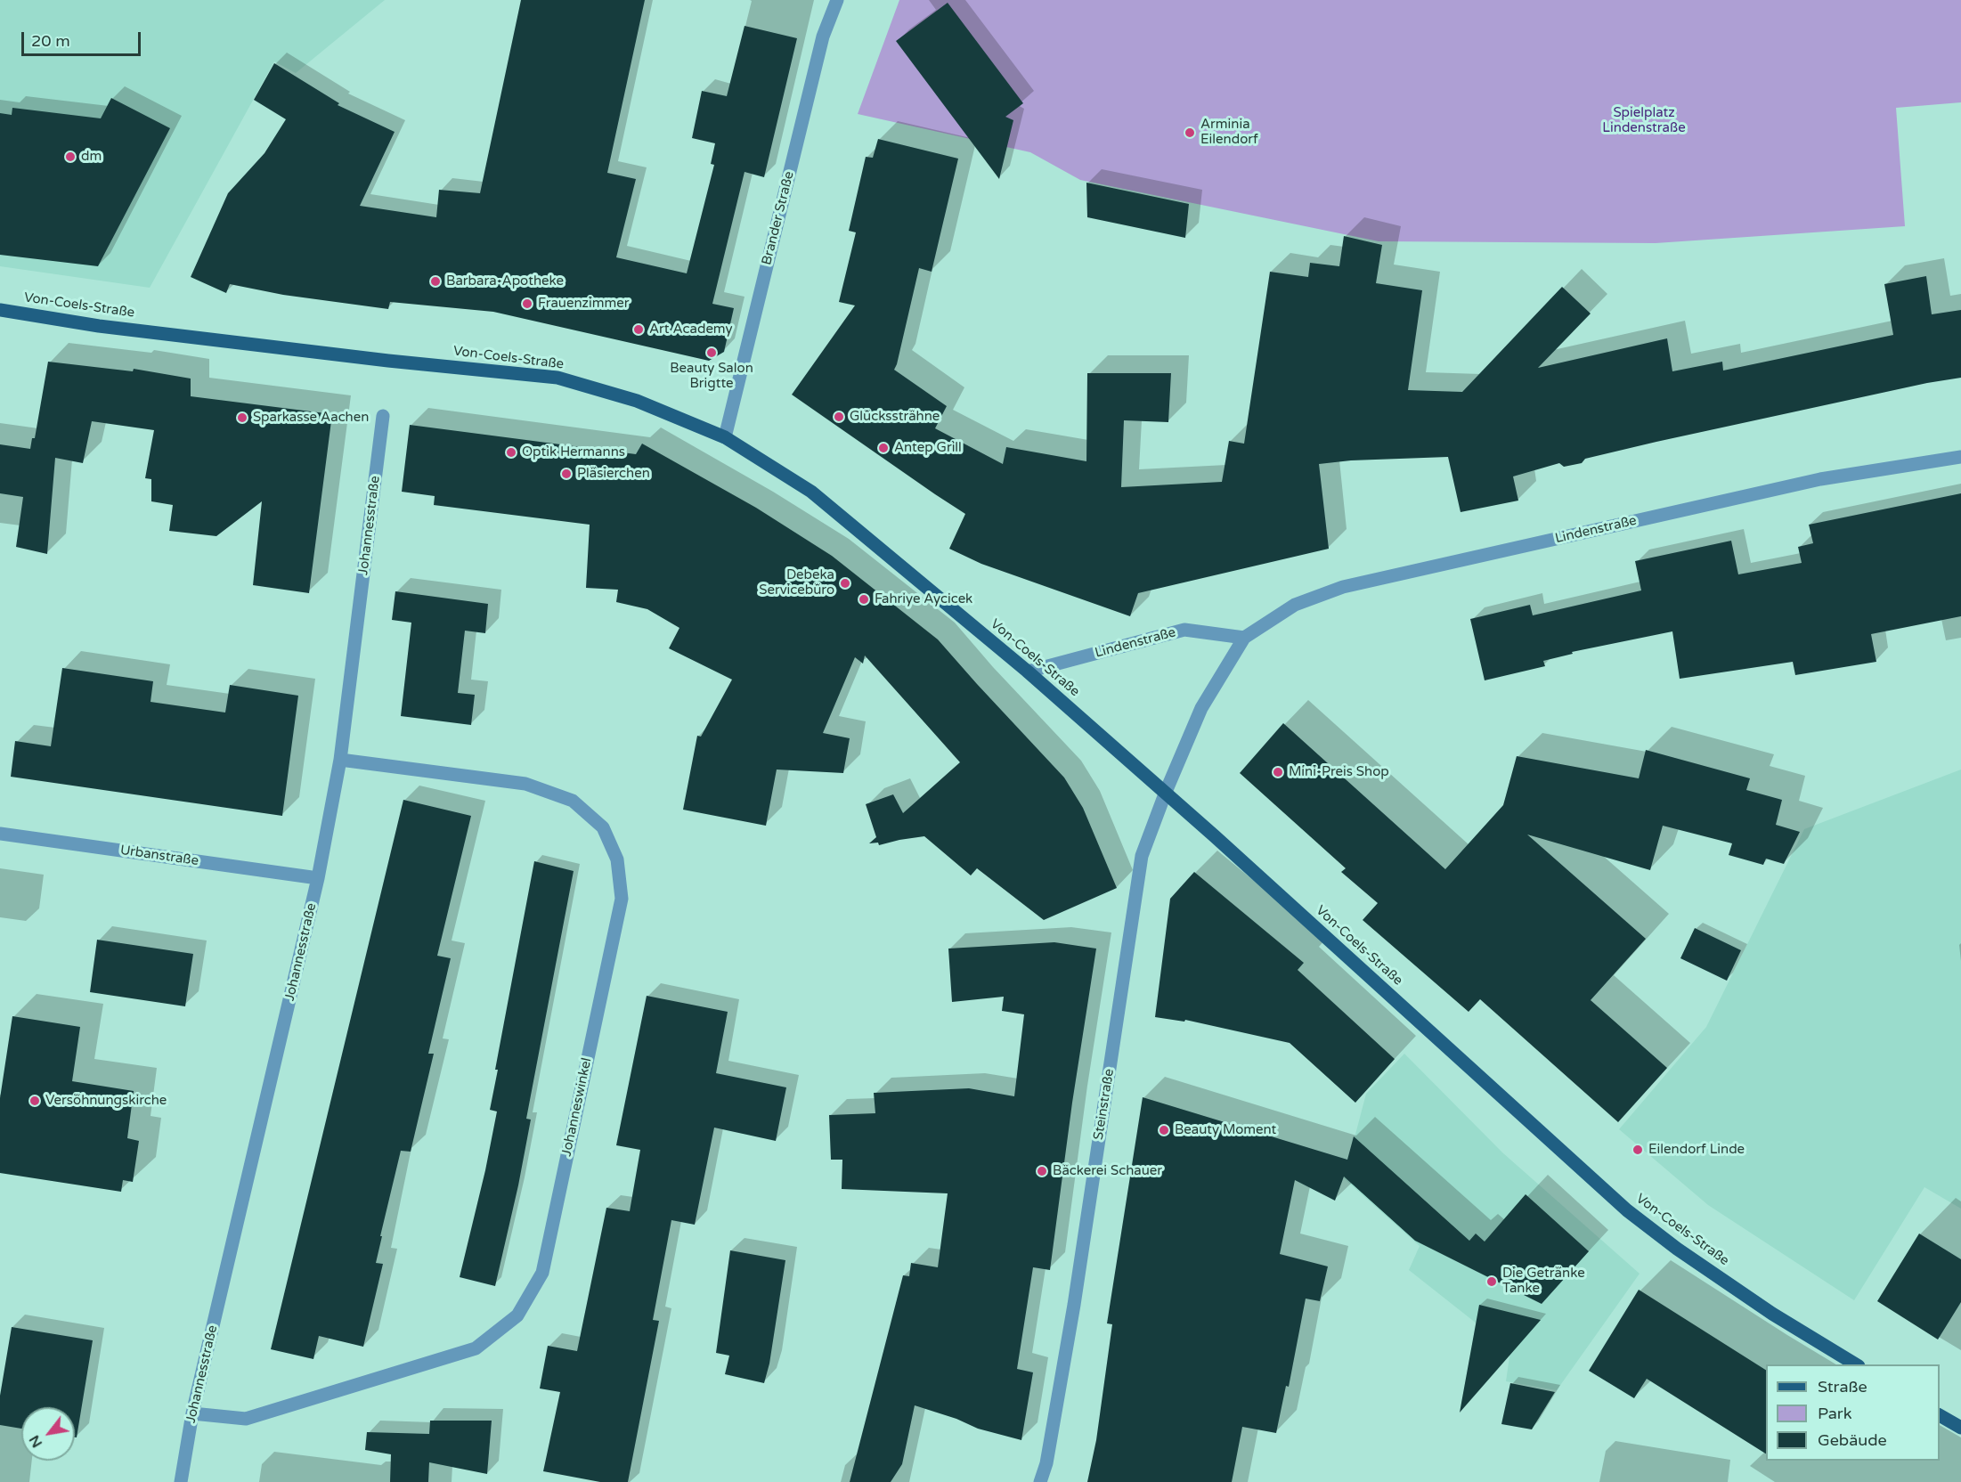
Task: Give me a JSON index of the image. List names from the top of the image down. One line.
{"streets":{"main road":["Von-Coels-Straße"],"street":["Brander Straße","Johannesstraße","Lindenstraße","Urbanstraße","Steinstraße","Johanneswinkel"]},"crossings":[["Brander Straße","Von-Coels-Straße"],["Von-Coels-Straße","Lindenstraße"],["Von-Coels-Straße","Steinstraße"],["Johannesstraße","Urbanstraße"],["Johannesstraße","Johanneswinkel"],["Lindenstraße","Steinstraße"]],"parks":["Spielplatz Lindenstraße"],"places":["Arminia Eilendorf","dm","Barbara-Apotheke","Frauenzimmer","Art Academy","Beauty Salon Brigtte","Glückssträhne","Sparkasse Aachen","Antep Grill","Optik Hermanns","Pläsierchen","Debeka Servicebüro","Fahriye Aycicek","Mini-Preis Shop","Versöhnungskirche","Beauty Moment","Eilendorf Linde","Bäckerei Schauer","Die Getränke Tanke"],"legend":["Straße","Park","Gebäude"],"scale_bar":"20 m","north":"bottom left"}
